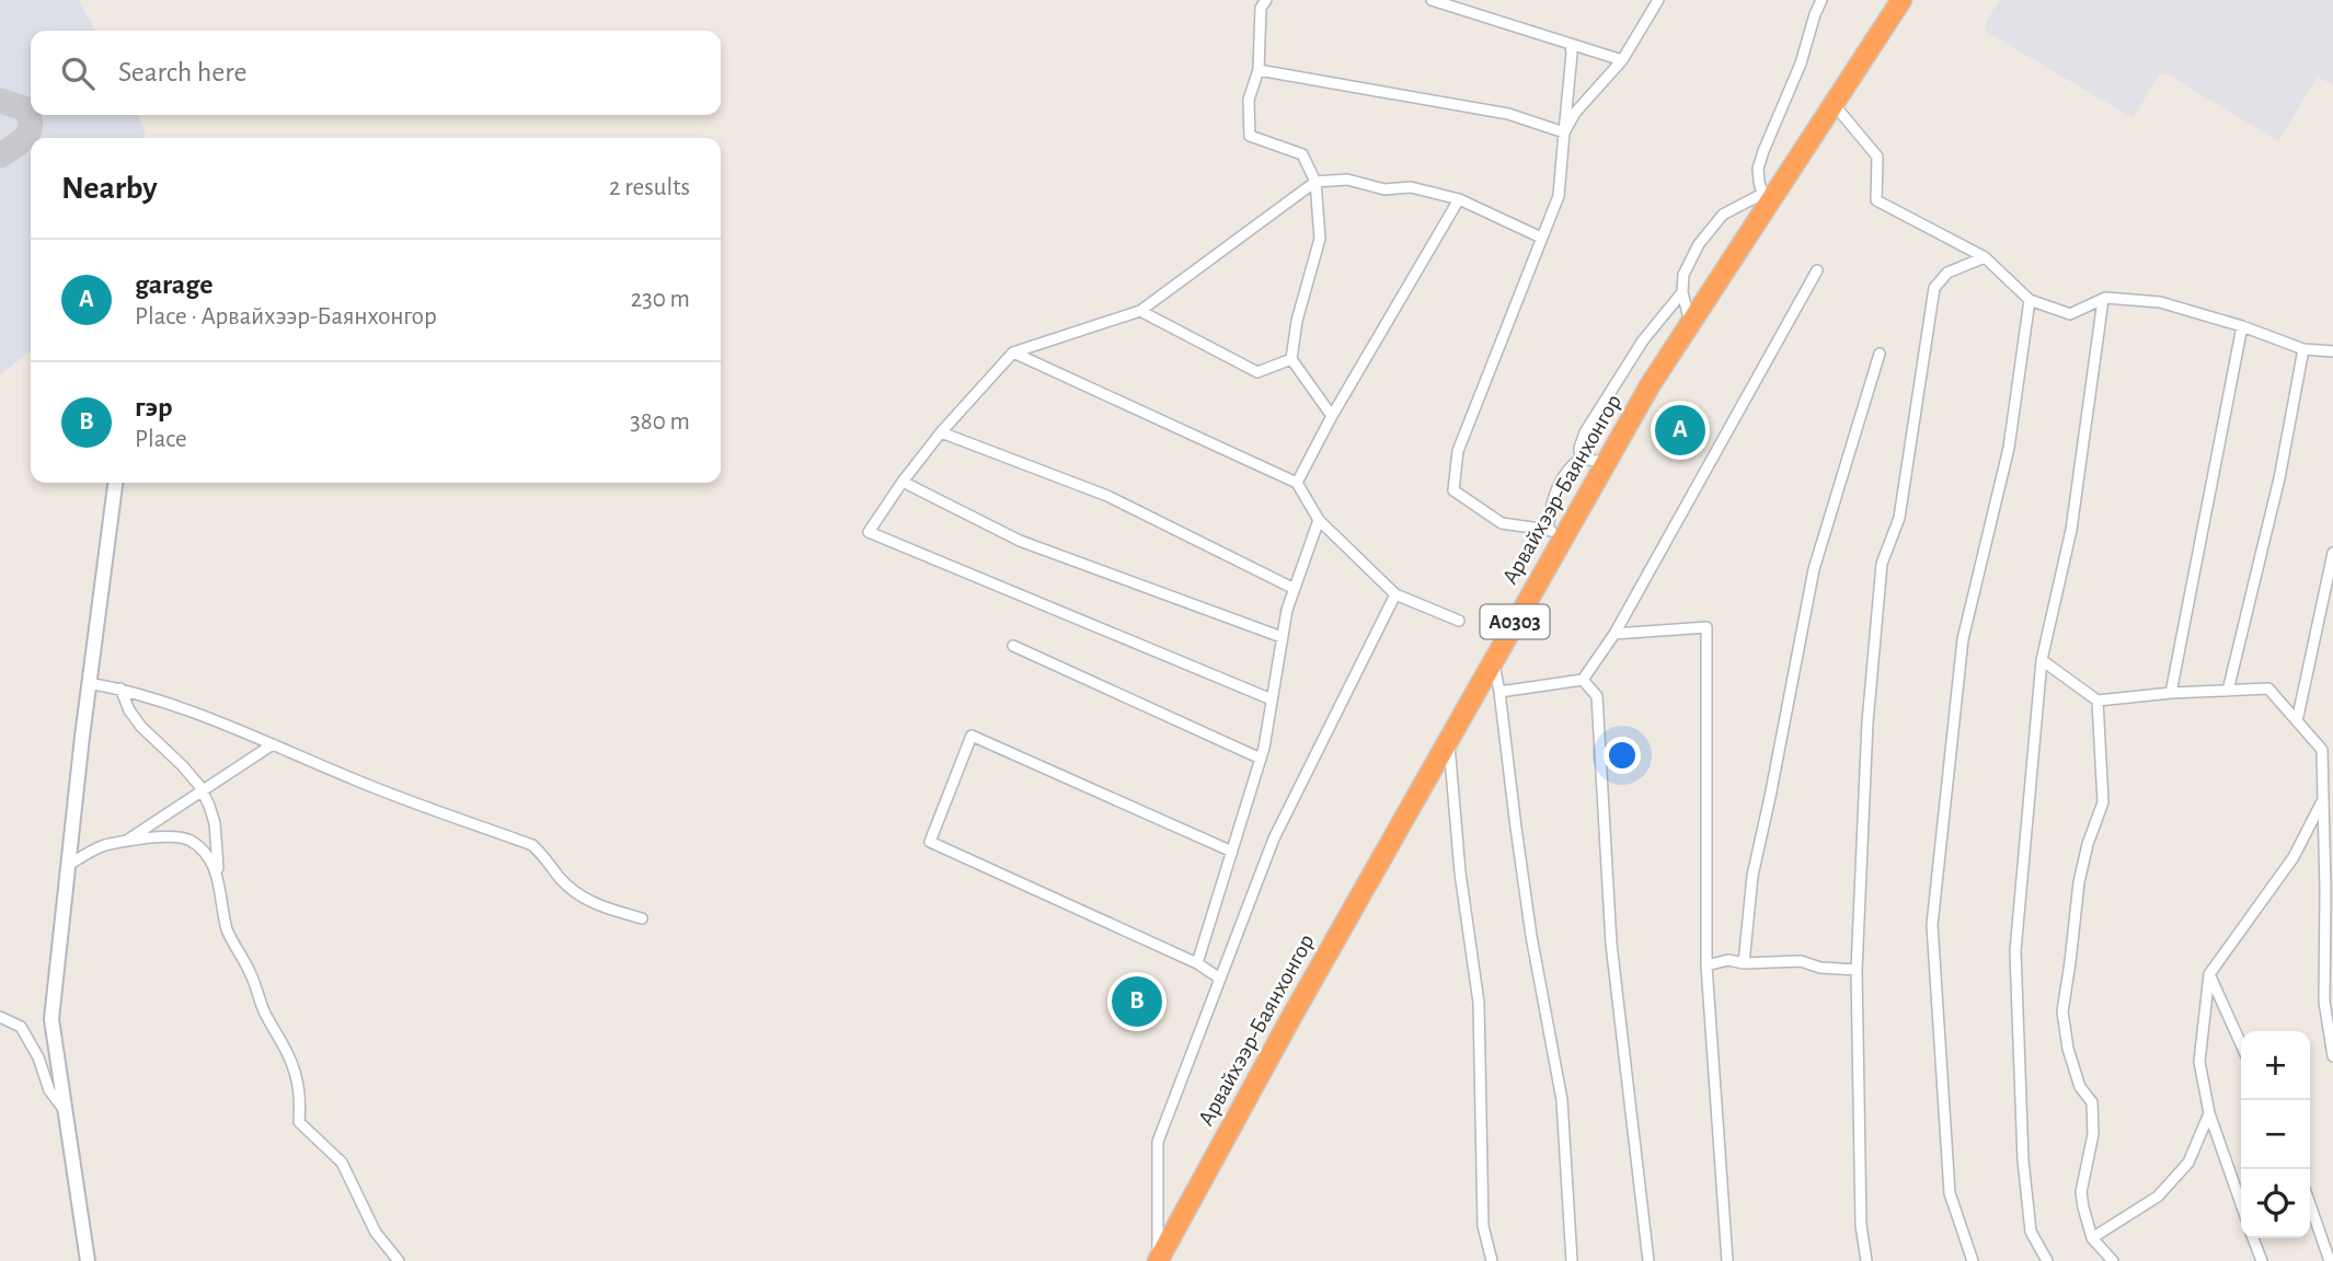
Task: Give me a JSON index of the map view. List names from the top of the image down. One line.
{"streets":{"highway":["Арвайхээр-Баянхонгор","A0303"]},"page":{"search":"Search here","heading":["Nearby","2 results"],"list":[{"mark":"A","name":"garage","note":"Place · Арвайхээр-Баянхонгор","value":"230 m"},{"mark":"B","name":"гэр","note":"Place","value":"380 m"}],"pins":["A","B"],"map_buttons":["+","−"]}}
